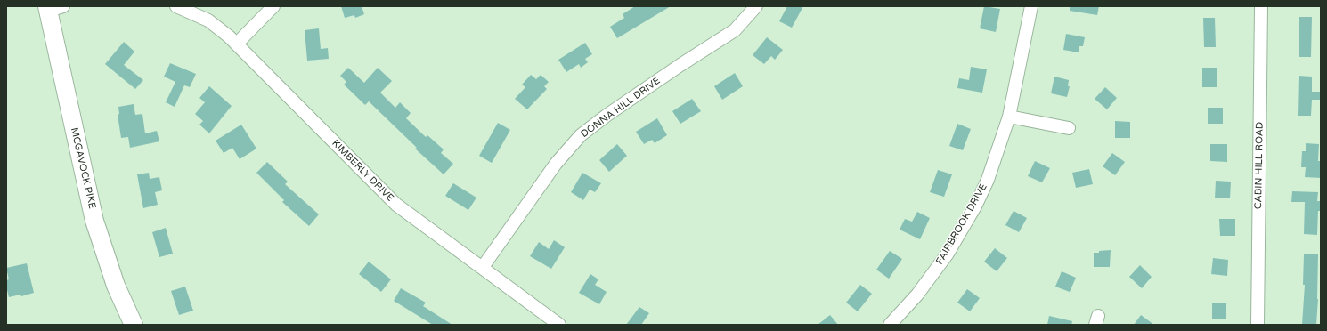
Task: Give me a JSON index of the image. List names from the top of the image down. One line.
{"streets":{"main road":["MCGAVOCK PIKE"],"street":["DONNA HILL DRIVE","CABIN HILL ROAD","KIMBERLY DRIVE","FAIRBROOK DRIVE"]},"crossings":[["DONNA HILL DRIVE","KIMBERLY DRIVE"]]}
